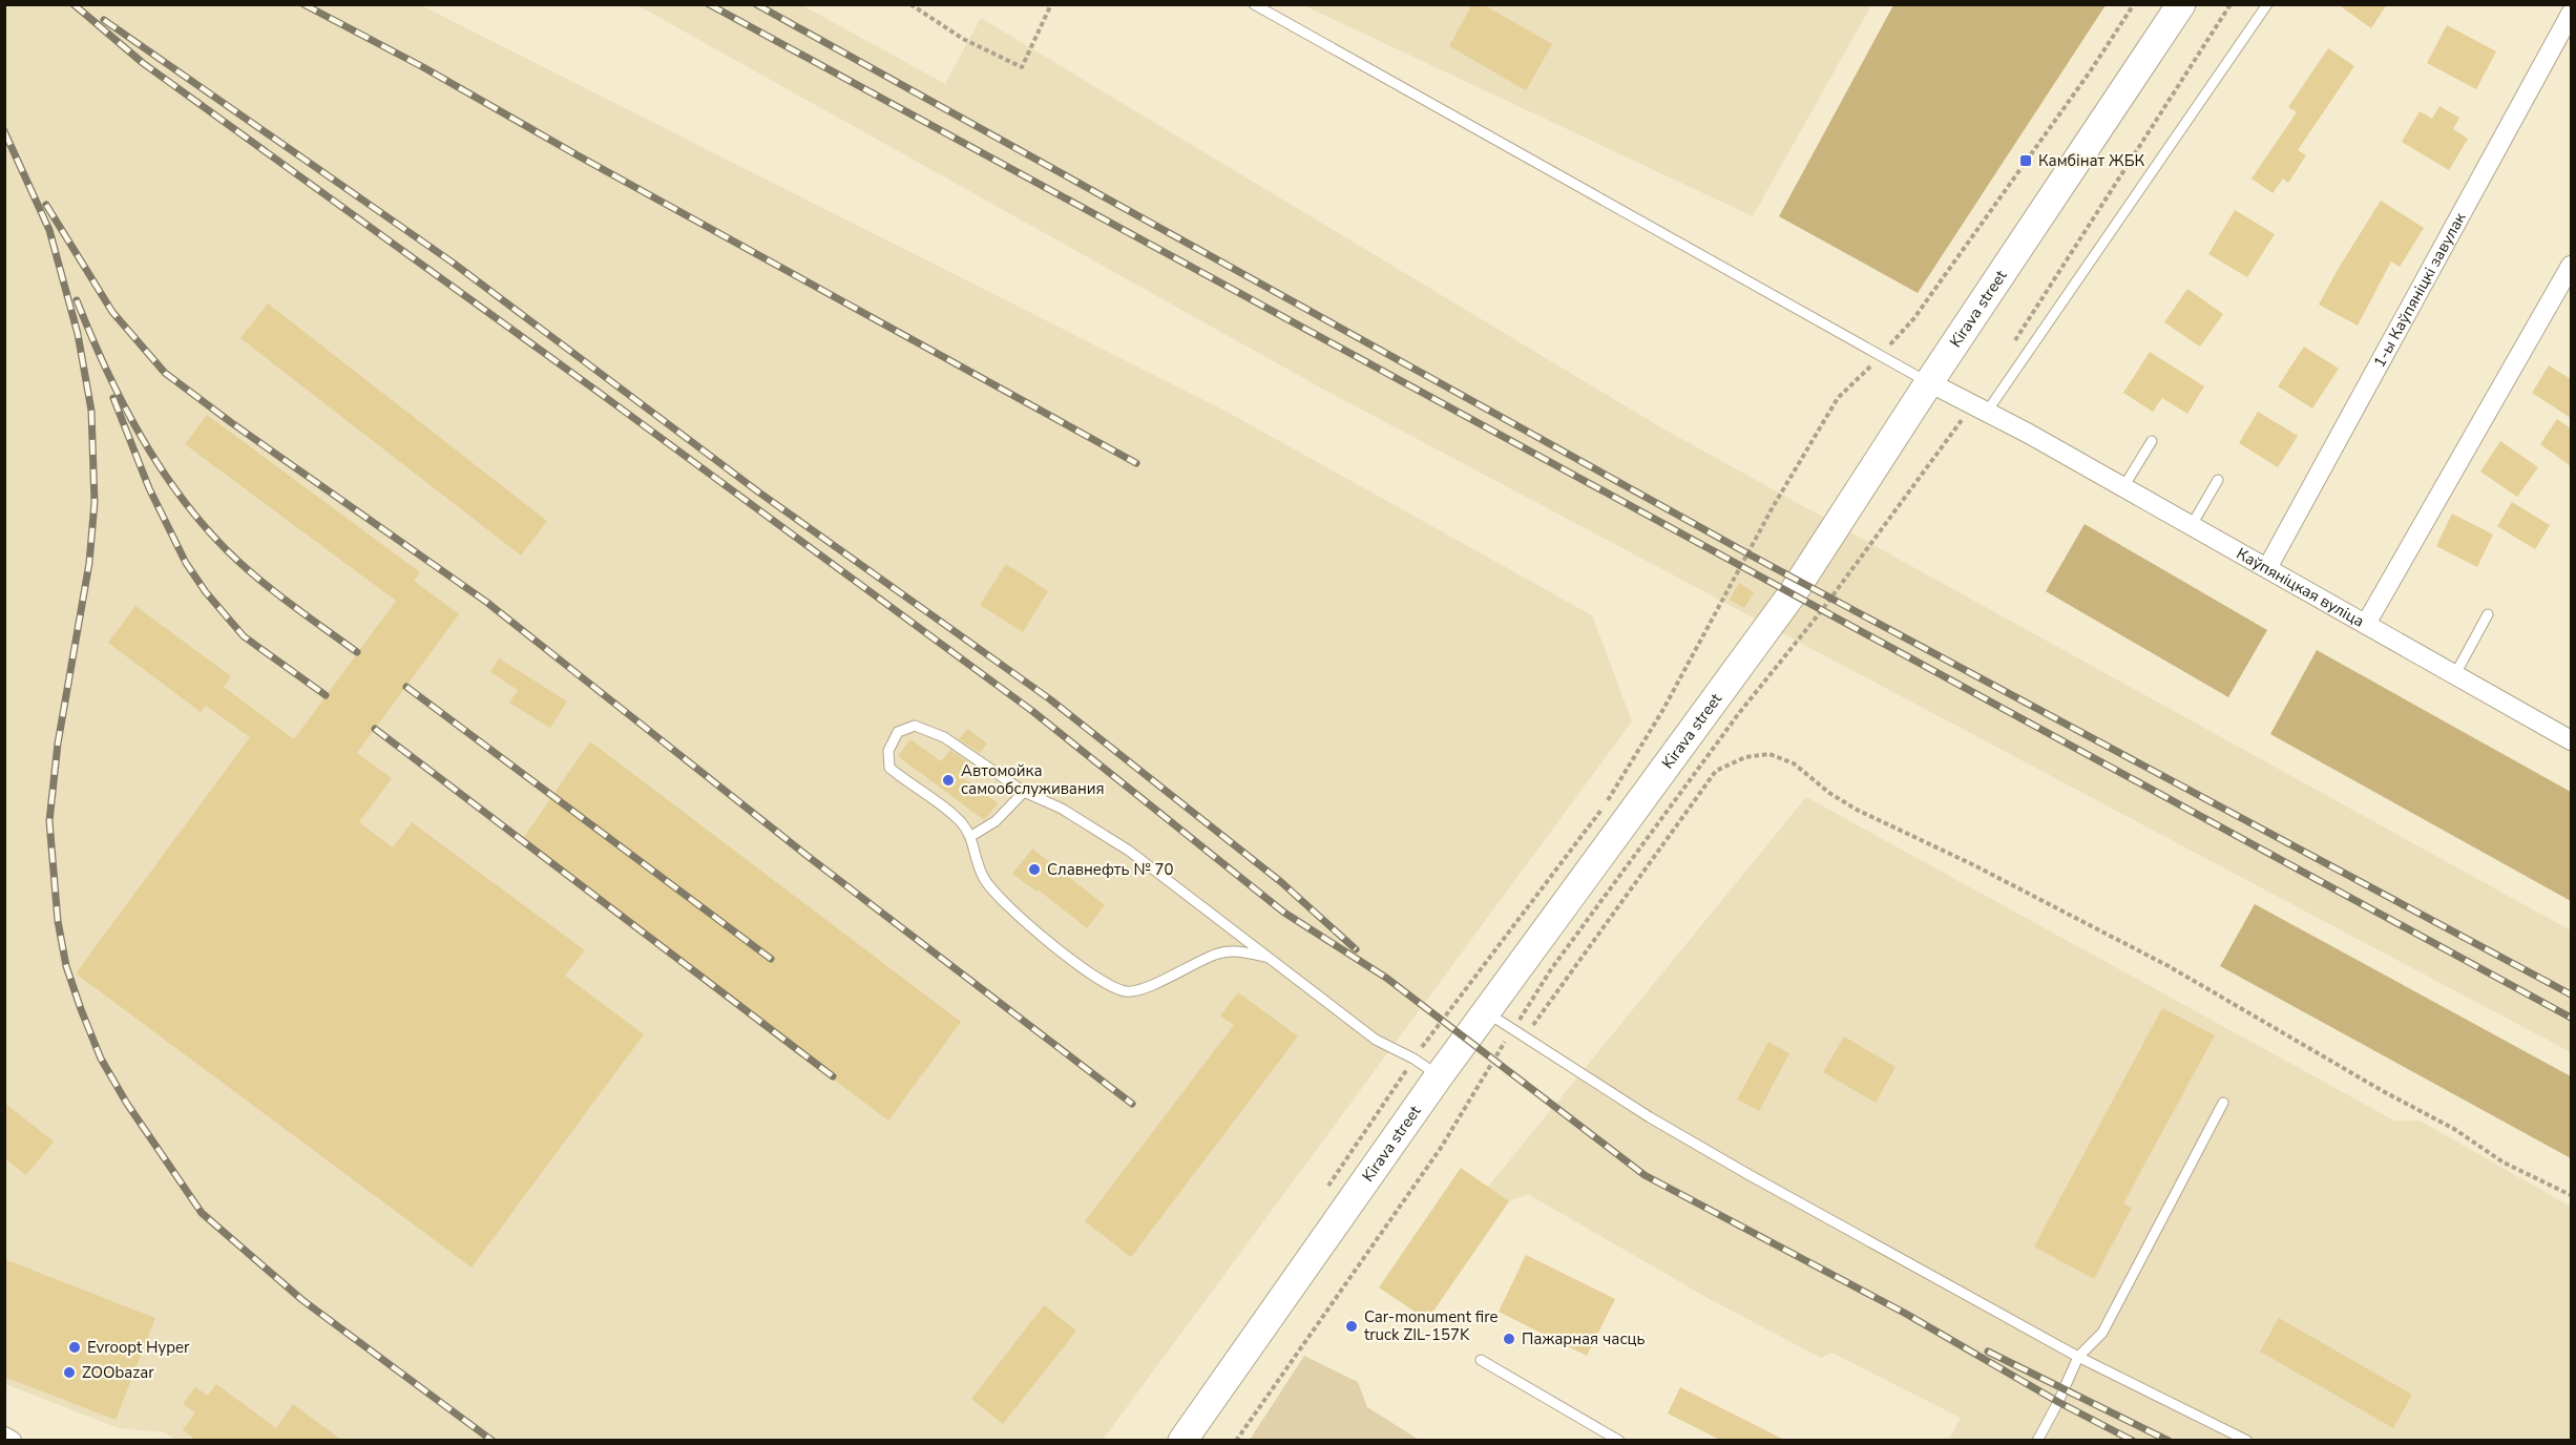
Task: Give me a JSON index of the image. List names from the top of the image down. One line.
{"streets":{"main road":["Kirava street"],"street":["1-ы Каўпяніцкі завулак","Каўпяніцкая вуліца"]},"crossings":[["1-ы Каўпяніцкі завулак","Каўпяніцкая вуліца"],["Kirava street","Каўпяніцкая вуліца"]],"places":{"transit":["Камбінат ЖБК"],"other":["Автомойка самообслуживания","Славнефть № 70","Car-monument fire truck ZIL-157K","Пажарная часць","Evroopt Hyper","ZOObazar"]}}
